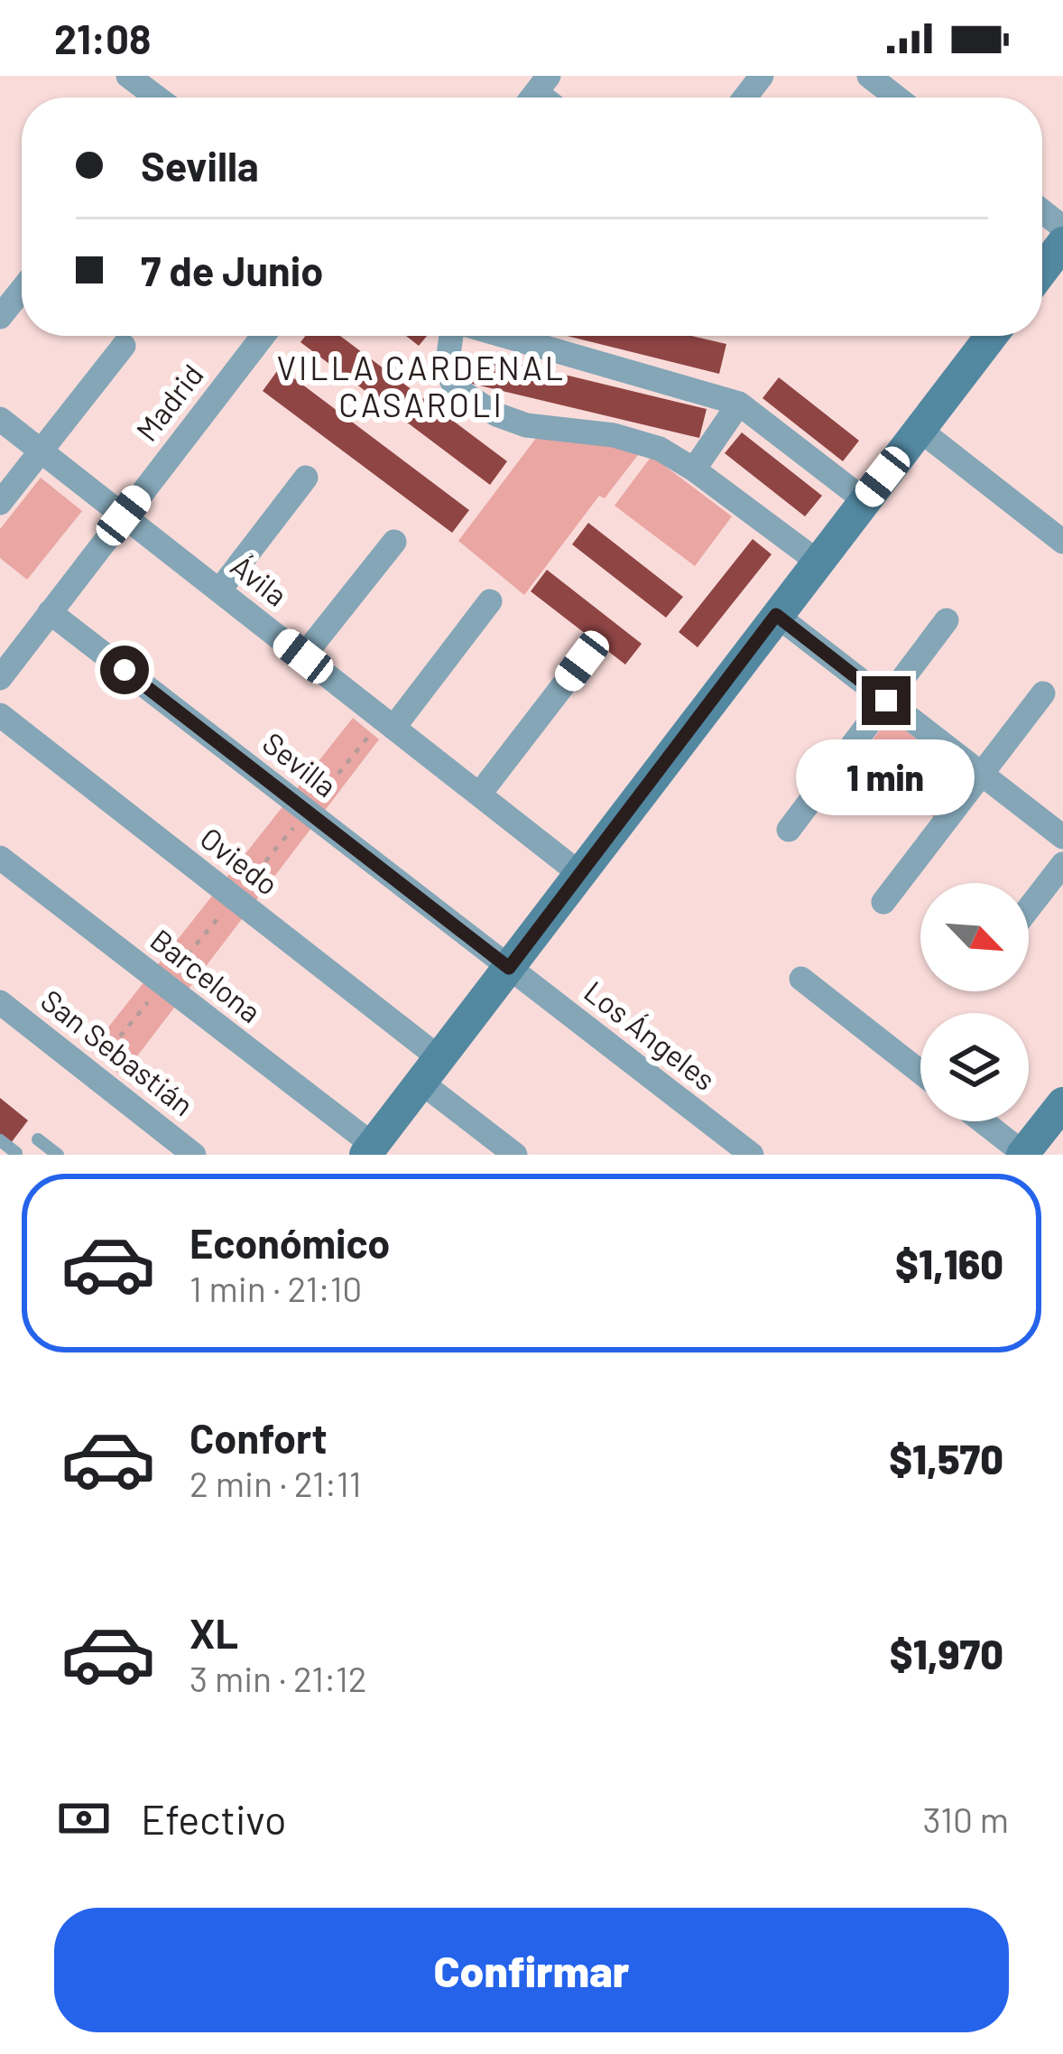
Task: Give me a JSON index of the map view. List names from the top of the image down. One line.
{"streets":{"street":["Madrid","Ávila","Sevilla","Oviedo","Barcelona","Los Ángeles","San Sebastián"]},"crossings":[["Madrid","Ávila"],["Madrid","Sevilla"],["Sevilla","Los Ángeles"]],"districts":["VILLA CARDENAL CASAROLI"],"north":"bottom right","page":{"status":"21:08","banner":["Sevilla","7 de Junio"],"bubble":"1 min","list":[{"name":"Económico","note":"1 min · 21:10","value":"$1,160"},{"name":"Confort","note":"2 min · 21:11","value":"$1,570"},{"name":"XL","note":"3 min · 21:12","value":"$1,970"}],"pay":["Efectivo","310 m"],"buttons":"Confirmar"}}
